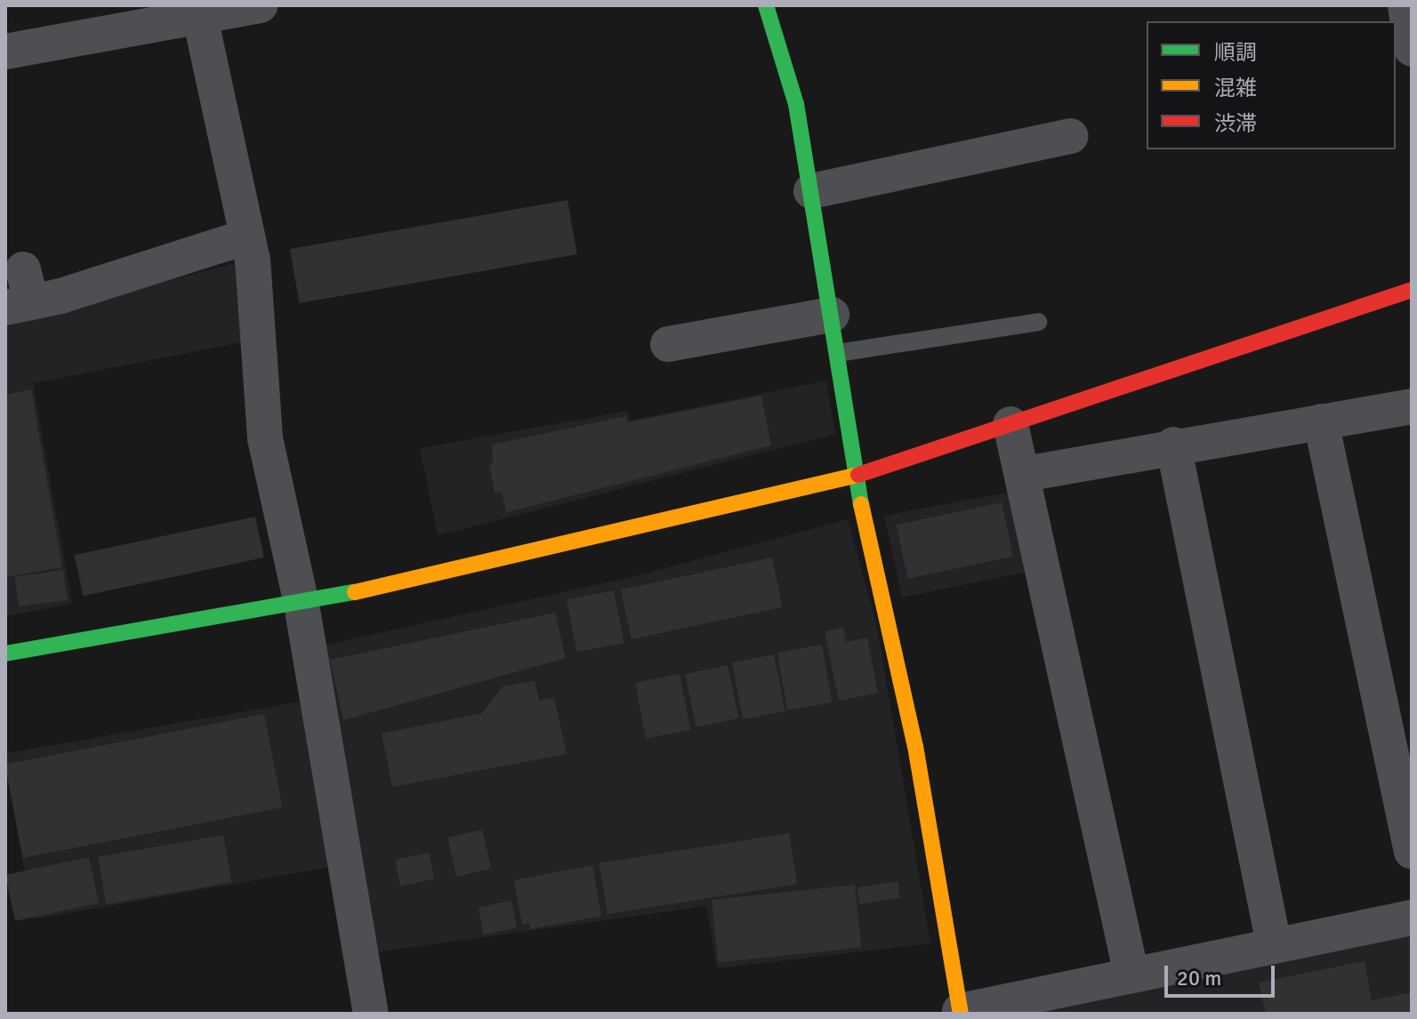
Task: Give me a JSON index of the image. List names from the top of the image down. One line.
{"legend":["順調","混雑","渋滞"],"scale_bar":"20 m"}
